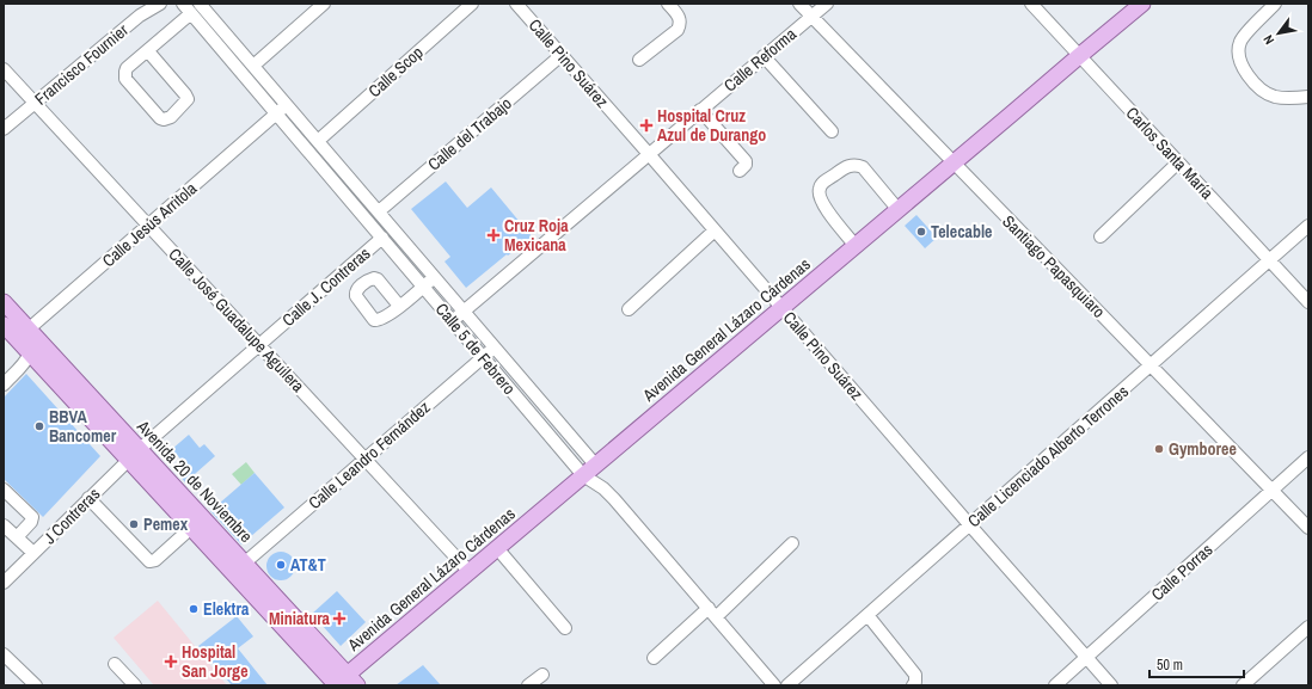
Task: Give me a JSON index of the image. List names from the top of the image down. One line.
{"streets":{"main road":["Avenida General Lázaro Cárdenas","Avenida 20 de Noviembre"],"street":["Calle Reforma","Calle Pino Suárez","Francisco Fournier","Calle Scop","Calle del Trabajo","Carlos Santa María","Calle Jesús Arritola","Santiago Papasquiaro","Calle J. Contreras","Calle José Guadalupe Aguilera","Calle 5 de Febrero","Calle Leandro Fernández","Calle Licenciado Alberto Terrones","J Contreras","Calle Porras"]},"crossings":[["Calle Reforma","Calle Pino Suárez"],["Calle Reforma","Santiago Papasquiaro"],["Calle Reforma","Calle 5 de Febrero"],["Calle Pino Suárez","Calle del Trabajo"],["Calle Pino Suárez","Avenida General Lázaro Cárdenas"],["Calle Pino Suárez","Calle Licenciado Alberto Terrones"],["Calle Pino Suárez","Calle Porras"],["Francisco Fournier","Calle José Guadalupe Aguilera"],["Calle Scop","Calle 5 de Febrero"],["Calle del Trabajo","Calle 5 de Febrero"],["Carlos Santa María","Avenida General Lázaro Cárdenas"],["Carlos Santa María","Calle Licenciado Alberto Terrones"],["Calle Jesús Arritola","Calle José Guadalupe Aguilera"],["Calle Jesús Arritola","Calle 5 de Febrero"],["Calle Jesús Arritola","Avenida 20 de Noviembre"],["Santiago Papasquiaro","Avenida General Lázaro Cárdenas"],["Santiago Papasquiaro","Calle Licenciado Alberto Terrones"],["Santiago Papasquiaro","Calle Porras"],["Calle J. Contreras","Calle José Guadalupe Aguilera"],["Calle J. Contreras","Calle 5 de Febrero"],["Calle J. Contreras","Avenida 20 de Noviembre"],["Calle J. Contreras","J Contreras"],["Calle José Guadalupe Aguilera","Avenida General Lázaro Cárdenas"],["Calle José Guadalupe Aguilera","Calle Leandro Fernández"],["Avenida General Lázaro Cárdenas","Calle 5 de Febrero"],["Avenida General Lázaro Cárdenas","Avenida 20 de Noviembre"],["Calle 5 de Febrero","Calle Leandro Fernández"],["Calle Leandro Fernández","Avenida 20 de Noviembre"],["Avenida 20 de Noviembre","J Contreras"]],"places":{"health":["Hospital Cruz Azul de Durango","Cruz Roja Mexicana","Miniatura","Hospital San Jorge"],"other":["Telecable","BBVA Bancomer","Gymboree","Pemex","AT&T","Elektra"]},"scale_bar":"50 m","north":"bottom left"}
